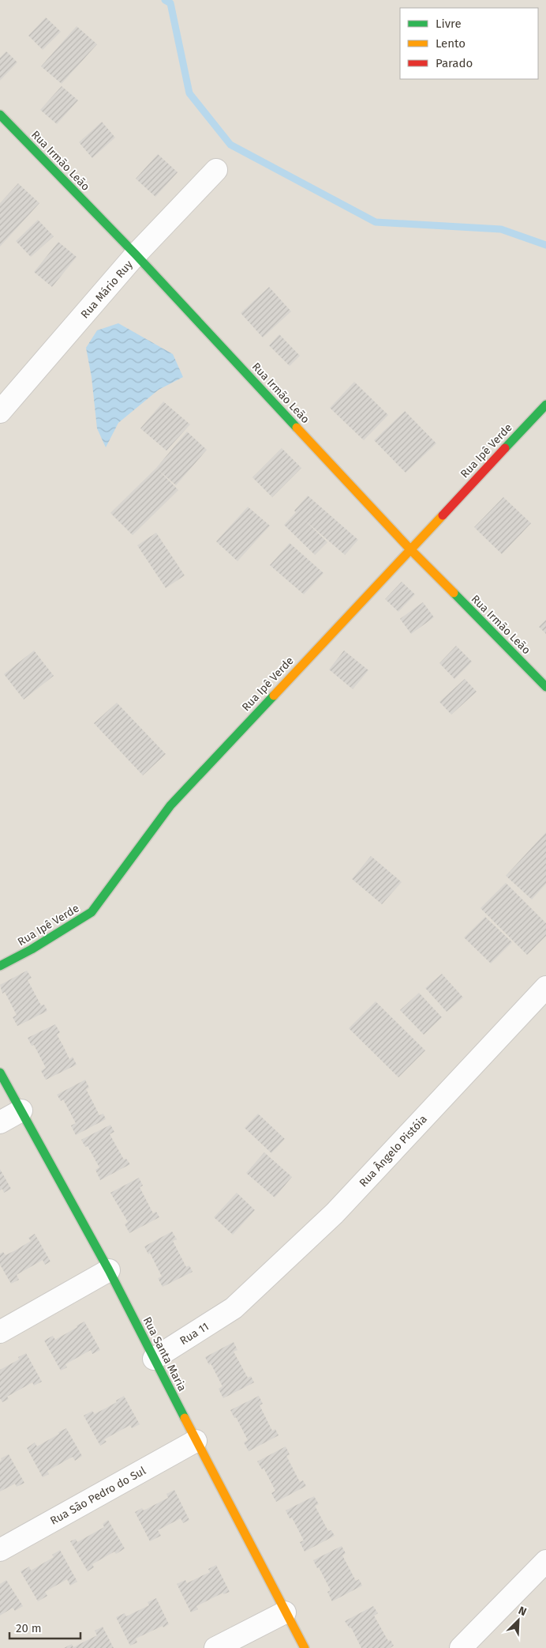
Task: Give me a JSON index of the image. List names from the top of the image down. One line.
{"streets":{"street":["Rua Irmão Leão","Rua Mário Ruy","Rua Ipê Verde","Rua Ângelo Pistóia","Rua 11","Rua Santa Maria","Rua São Pedro do Sul"]},"crossings":[["Rua Irmão Leão","Rua Mário Ruy"],["Rua Irmão Leão","Rua Ipê Verde"],["Rua Ângelo Pistóia","Rua 11"],["Rua 11","Rua Santa Maria"],["Rua Santa Maria","Rua São Pedro do Sul"]],"legend":["Livre","Lento","Parado"],"scale_bar":"20 m","north":"top right"}
